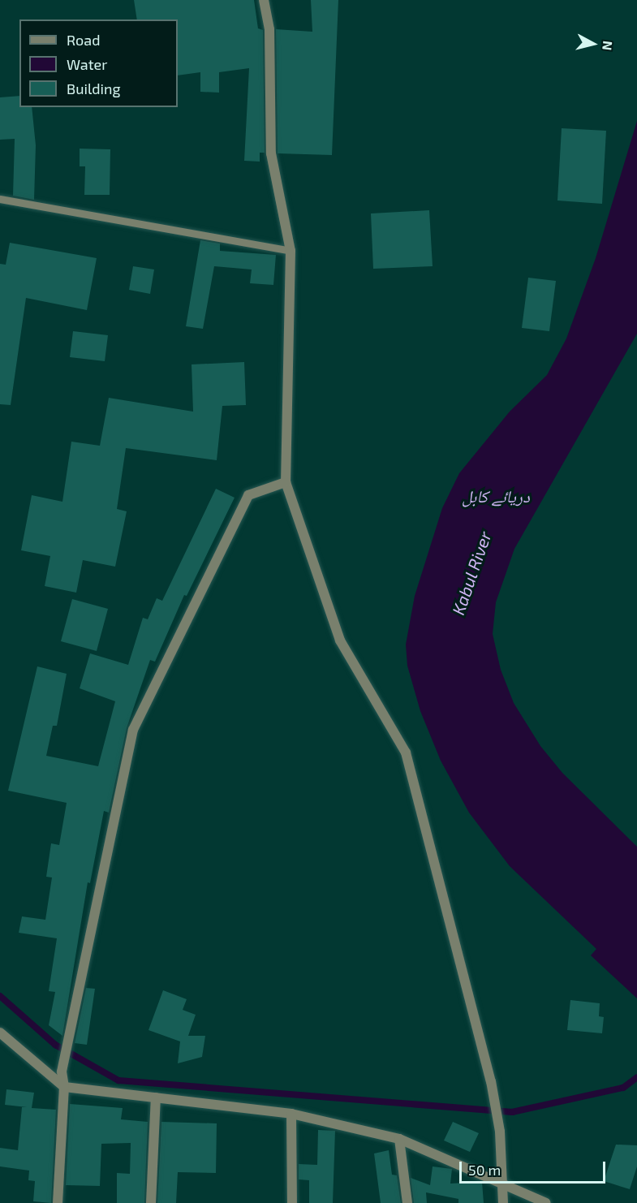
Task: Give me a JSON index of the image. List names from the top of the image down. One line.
{"water":["دریائے کابل","Kabul River"],"legend":["Road","Water","Building"],"scale_bar":"50 m","north":"right"}
